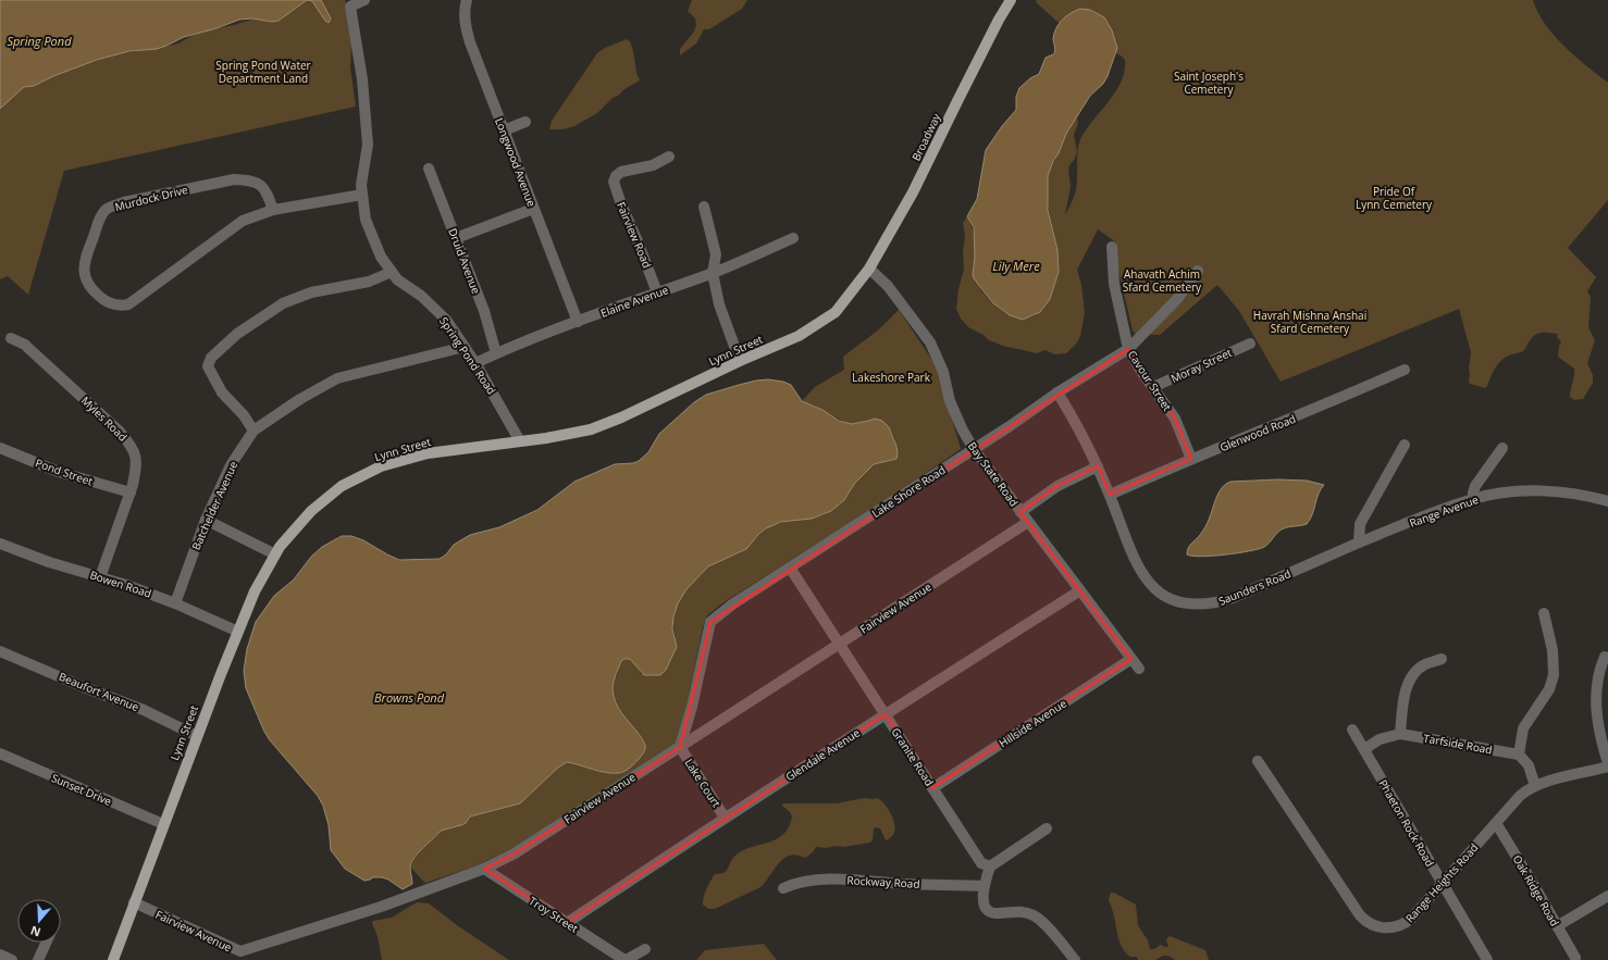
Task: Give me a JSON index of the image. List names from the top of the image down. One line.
{"streets":{"main road":["Broadway","Lynn Street"],"street":["Longwood Avenue","Murdock Drive","Fairview Road","Druid Avenue","Elaine Avenue","Spring Pond Road","Moray Street","Cavour Street","Myles Road","Glenwood Road","Pond Street","Bay State Road","Lake Shore Road","Batchelder Avenue","Range Avenue","Bowen Road","Saunders Road","Fairview Avenue","Beaufort Avenue","Hillside Avenue","Tarfside Road","Glendale Avenue","Granite Road","Lake Court","Sunset Drive","Phaeton Rock Road","Rockway Road","Range Heights Road","Oak Ridge Road","Troy Street"]},"crossings":[["Broadway","Lynn Street"],["Broadway","Bay State Road"],["Longwood Avenue","Elaine Avenue"],["Murdock Drive","Spring Pond Road"],["Fairview Road","Elaine Avenue"],["Druid Avenue","Elaine Avenue"],["Elaine Avenue","Spring Pond Road"],["Lynn Street","Spring Pond Road"],["Lynn Street","Bowen Road"],["Lynn Street","Fairview Avenue"],["Lynn Street","Beaufort Avenue"],["Lynn Street","Sunset Drive"],["Spring Pond Road","Batchelder Avenue"],["Moray Street","Cavour Street"],["Cavour Street","Glenwood Road"],["Cavour Street","Lake Shore Road"],["Myles Road","Pond Street"],["Myles Road","Bowen Road"],["Glenwood Road","Saunders Road"],["Bay State Road","Lake Shore Road"],["Bay State Road","Fairview Avenue"],["Bay State Road","Hillside Avenue"],["Bay State Road","Glendale Avenue"],["Lake Shore Road","Saunders Road"],["Lake Shore Road","Fairview Avenue"],["Lake Shore Road","Granite Road"],["Lake Shore Road","Lake Court"],["Batchelder Avenue","Bowen Road"],["Range Avenue","Saunders Road"],["Fairview Avenue","Granite Road"],["Fairview Avenue","Lake Court"],["Fairview Avenue","Troy Street"],["Hillside Avenue","Granite Road"],["Tarfside Road","Phaeton Rock Road"],["Glendale Avenue","Granite Road"],["Glendale Avenue","Lake Court"],["Glendale Avenue","Troy Street"],["Phaeton Rock Road","Range Heights Road"],["Range Heights Road","Oak Ridge Road"]],"water":["Spring Pond","Lily Mere","Browns Pond"],"parks":["Spring Pond Water Department Land","Saint Joseph's Cemetery","Pride Of Lynn Cemetery","Ahavath Achim Sfard Cemetery","Havrah Mishna Anshai Sfard Cemetery","Lakeshore Park"],"north":"bottom"}
